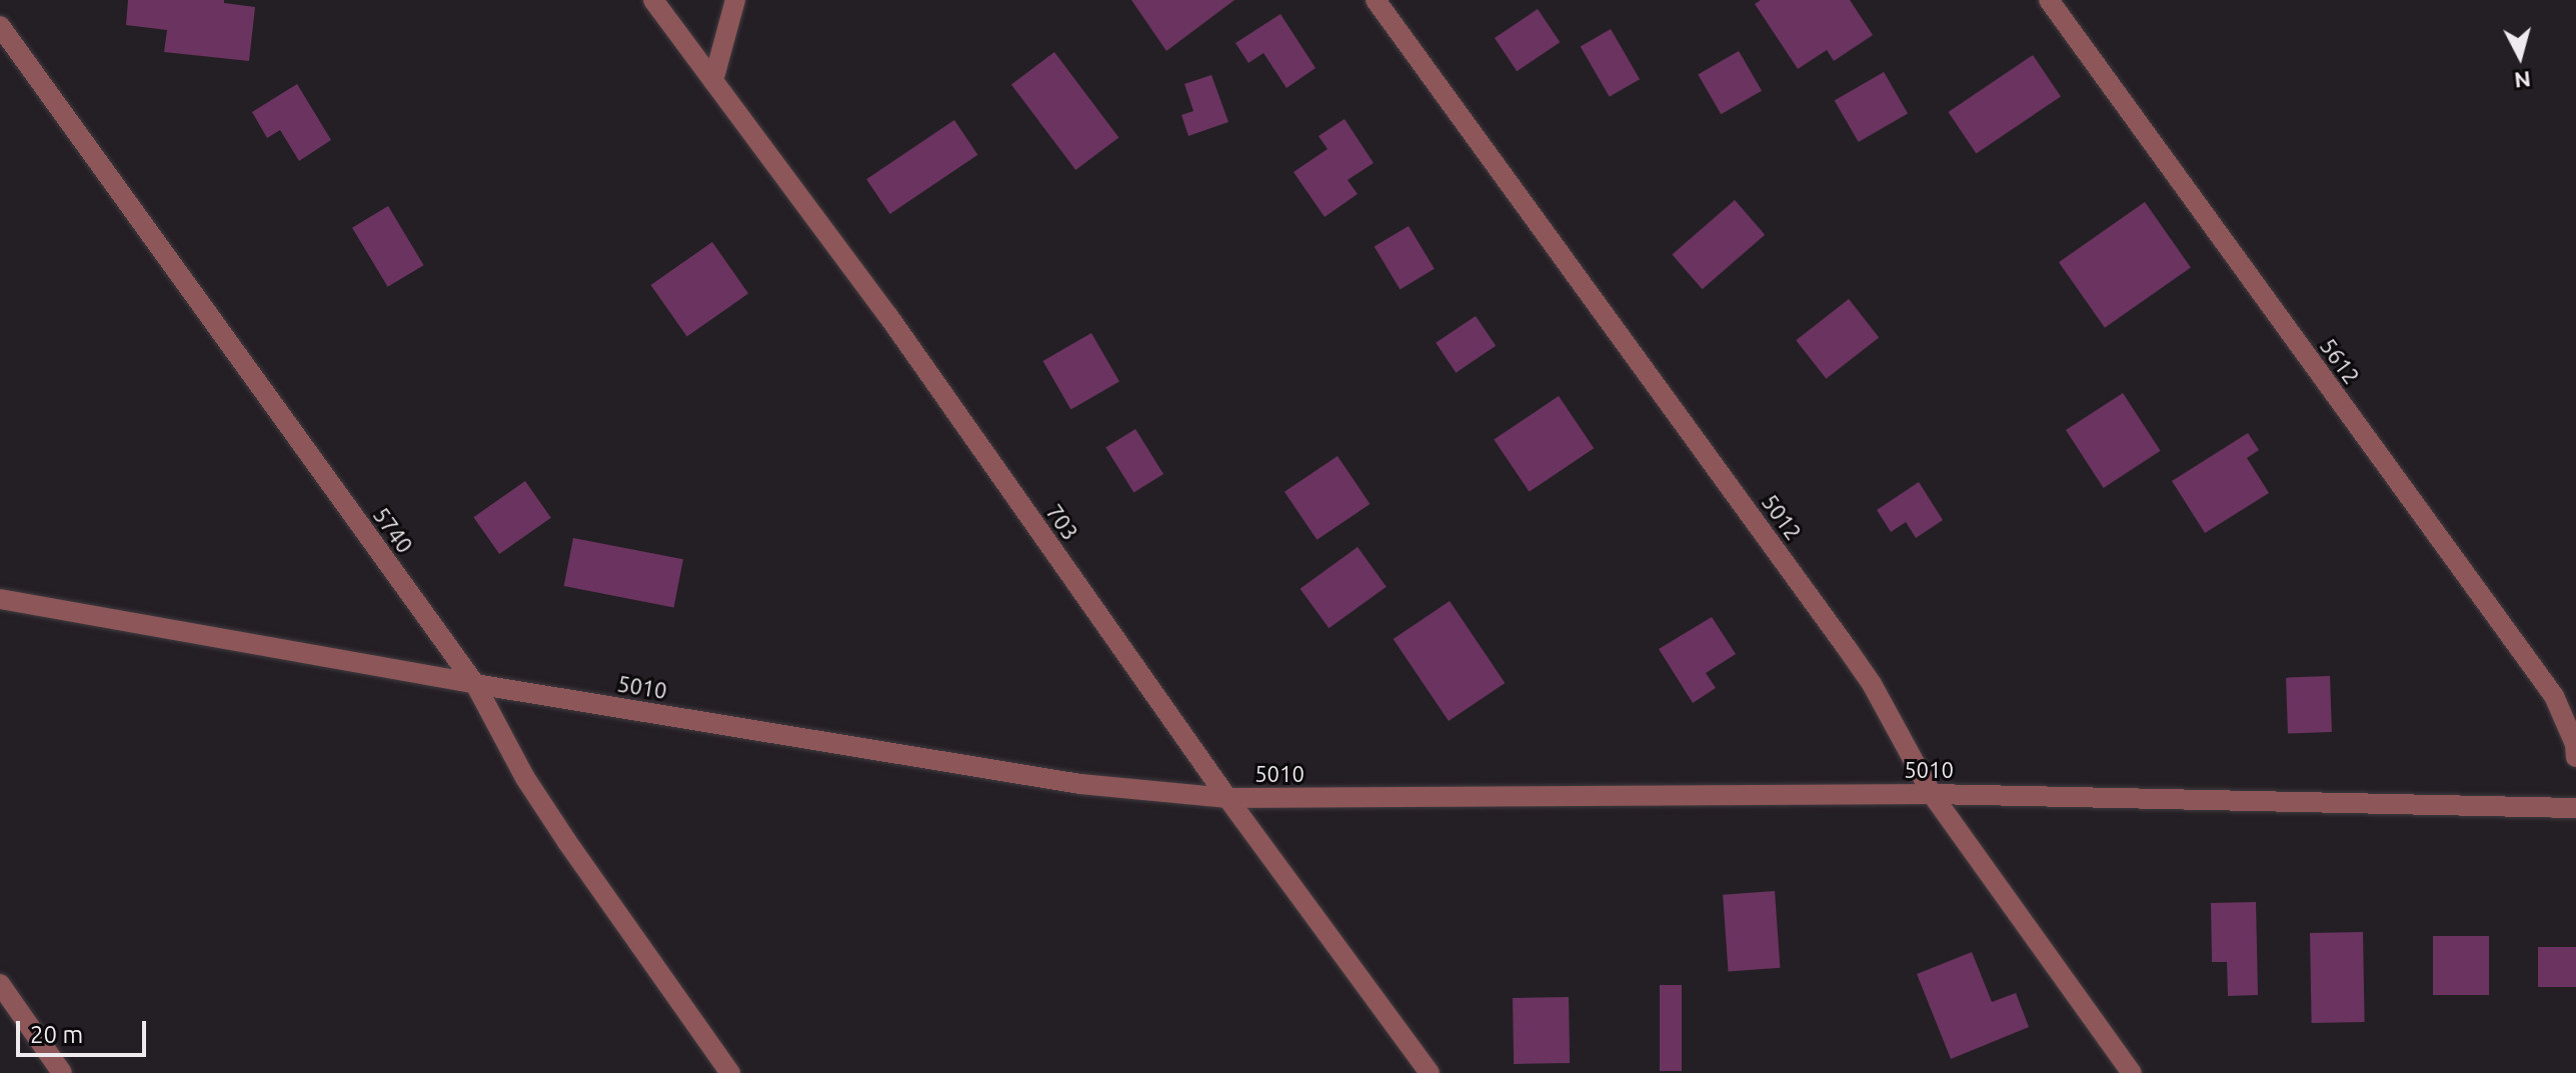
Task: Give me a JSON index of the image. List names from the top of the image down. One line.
{"streets":{"street":["5612","5012","703","5740","5010"]},"crossings":[["5012","5010"],["703","5010"],["5740","5010"]],"scale_bar":"20 m","north":"bottom"}
